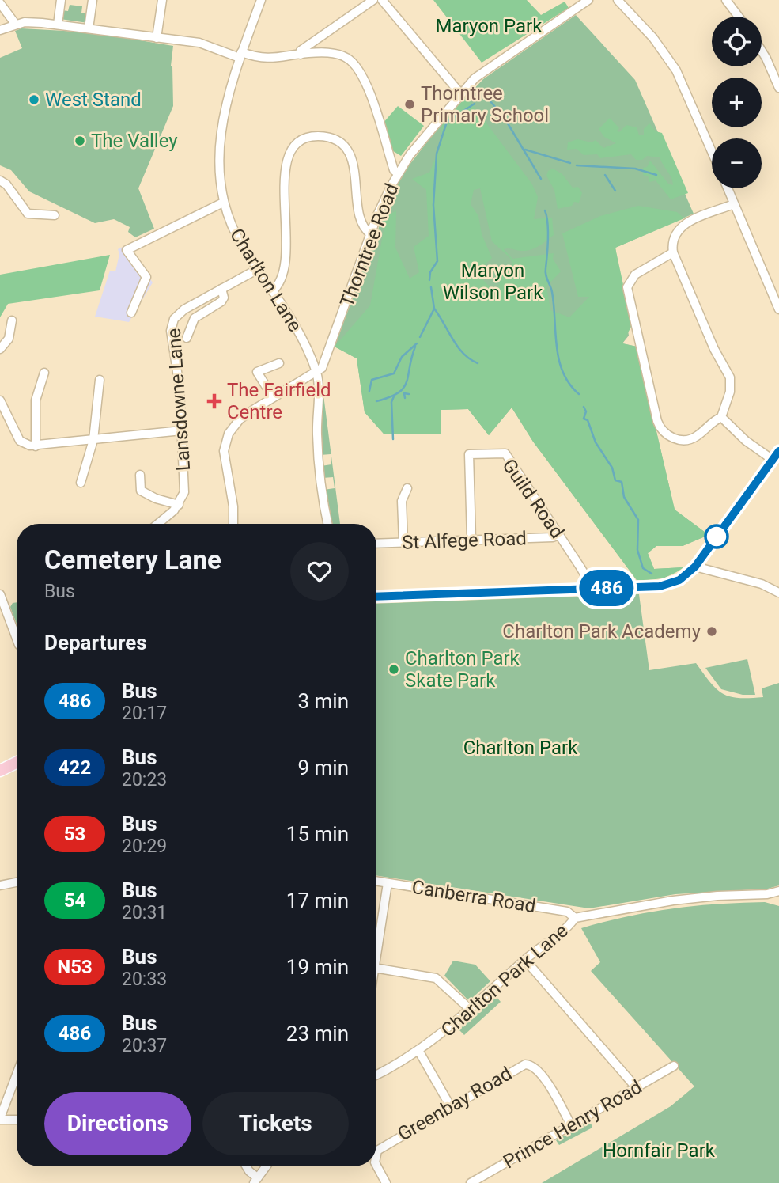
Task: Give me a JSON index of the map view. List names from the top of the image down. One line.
{"streets":{"street":["Thorntree Road","Charlton Lane","Lansdowne Lane","Guild Road","St Alfege Road","Canberra Road","Charlton Park Lane","Greenbay Road","Prince Henry Road"]},"crossings":[["Thorntree Road","Charlton Lane"],["Charlton Lane","Lansdowne Lane"],["Guild Road","St Alfege Road"],["Canberra Road","Charlton Park Lane"],["Greenbay Road","Prince Henry Road"]],"parks":["Maryon Park","Maryon Wilson Park","Charlton Park","Hornfair Park"],"places":{"other":["West Stand","Thorntree Primary School","The Valley","Charlton Park Academy","Charlton Park Skate Park"],"health":["The Fairfield Centre"]},"lines":["bus line 486"],"page":{"on_map":"486","map_buttons":["+","−"],"heading":[["Cemetery Lane","Bus"],"Departures"],"list":[{"mark":"486","name":"Bus","note":"20:17","value":"3 min"},{"mark":"422","name":"Bus","note":"20:23","value":"9 min"},{"mark":"53","name":"Bus","note":"20:29","value":"15 min"},{"mark":"54","name":"Bus","note":"20:31","value":"17 min"},{"mark":"N53","name":"Bus","note":"20:33","value":"19 min"},{"mark":"486","name":"Bus","note":"20:37","value":"23 min"}],"buttons":["Directions","Tickets"]}}
